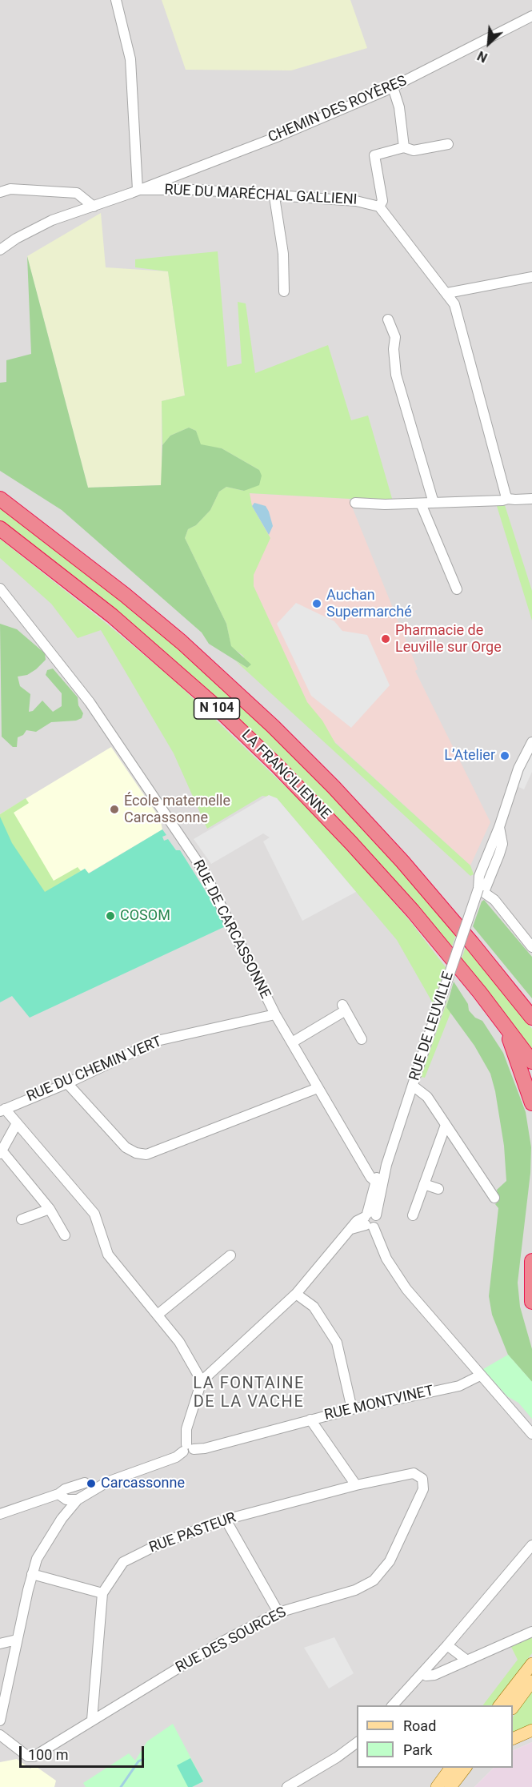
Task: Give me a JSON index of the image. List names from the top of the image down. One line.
{"streets":{"highway":["N 104","LA FRANCILIENNE"],"street":["CHEMIN DES ROYÈRES","RUE DU MARÉCHAL GALLIENI","RUE DE CARCASSONNE","RUE DE LEUVILLE","RUE DU CHEMIN VERT","RUE MONTVINET","RUE PASTEUR","RUE DES SOURCES"]},"crossings":[["CHEMIN DES ROYÈRES","RUE DU MARÉCHAL GALLIENI"],["RUE DE CARCASSONNE","RUE DE LEUVILLE"],["RUE DE CARCASSONNE","RUE DU CHEMIN VERT"],["RUE PASTEUR","RUE DES SOURCES"]],"districts":["LA FONTAINE DE LA VACHE"],"places":["Auchan Supermarché","Pharmacie de Leuville sur Orge","L’Atelier","École maternelle Carcassonne","COSOM","Carcassonne"],"legend":["Road","Park"],"scale_bar":"100 m","north":"bottom left"}
